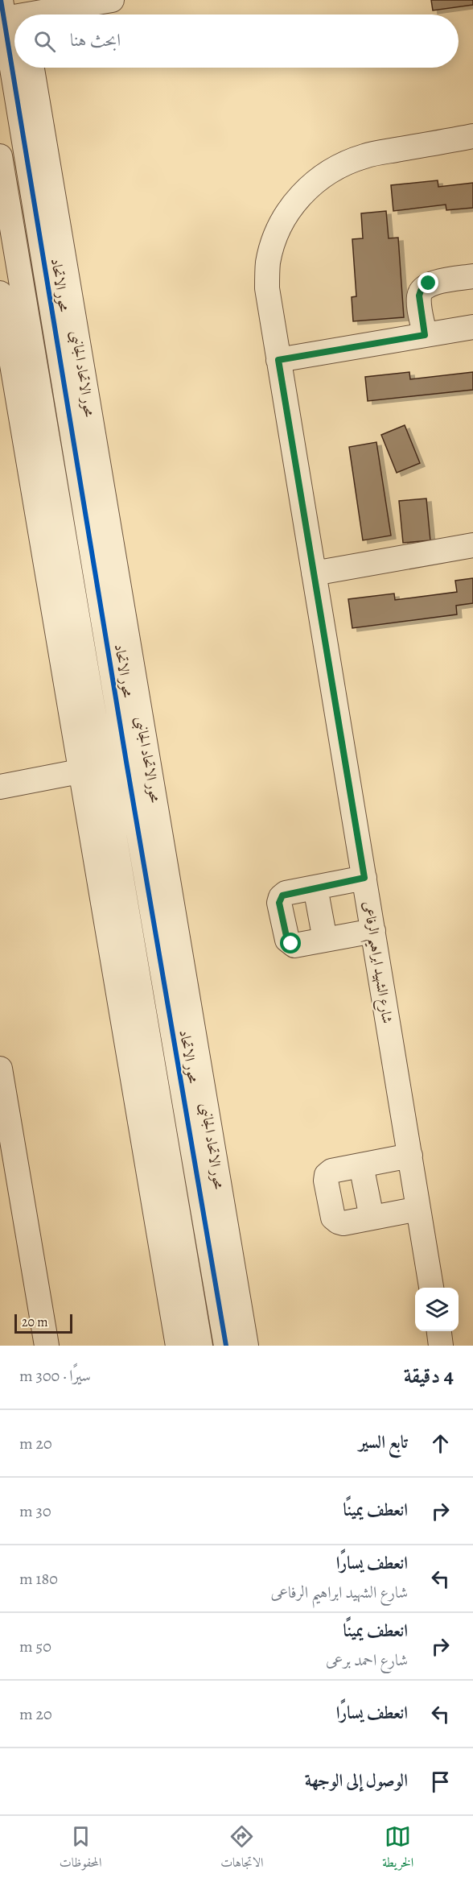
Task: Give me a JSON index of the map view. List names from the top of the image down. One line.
{"streets":{"street":["محور الاتحاد","محور الاتحاد الجانبى","شارع الشهيد ابراهيم الرفاعى"]},"scale_bar":"20 m","page":{"search":"ابحث هنا","scale":"20 m","heading":["4 دقيقة","سيرًا · 300 m"],"list":[["تابع السير","20 m"],["انعطف يمينًا","30 m"],["انعطف يسارًا","شارع الشهيد ابراهيم الرفاعى","180 m"],["انعطف يمينًا","شارع احمد برعى","50 m"],["انعطف يسارًا","20 m"],"الوصول إلى الوجهة"],"nav":["الخريطة","الاتجاهات","المحفوظات"]}}
